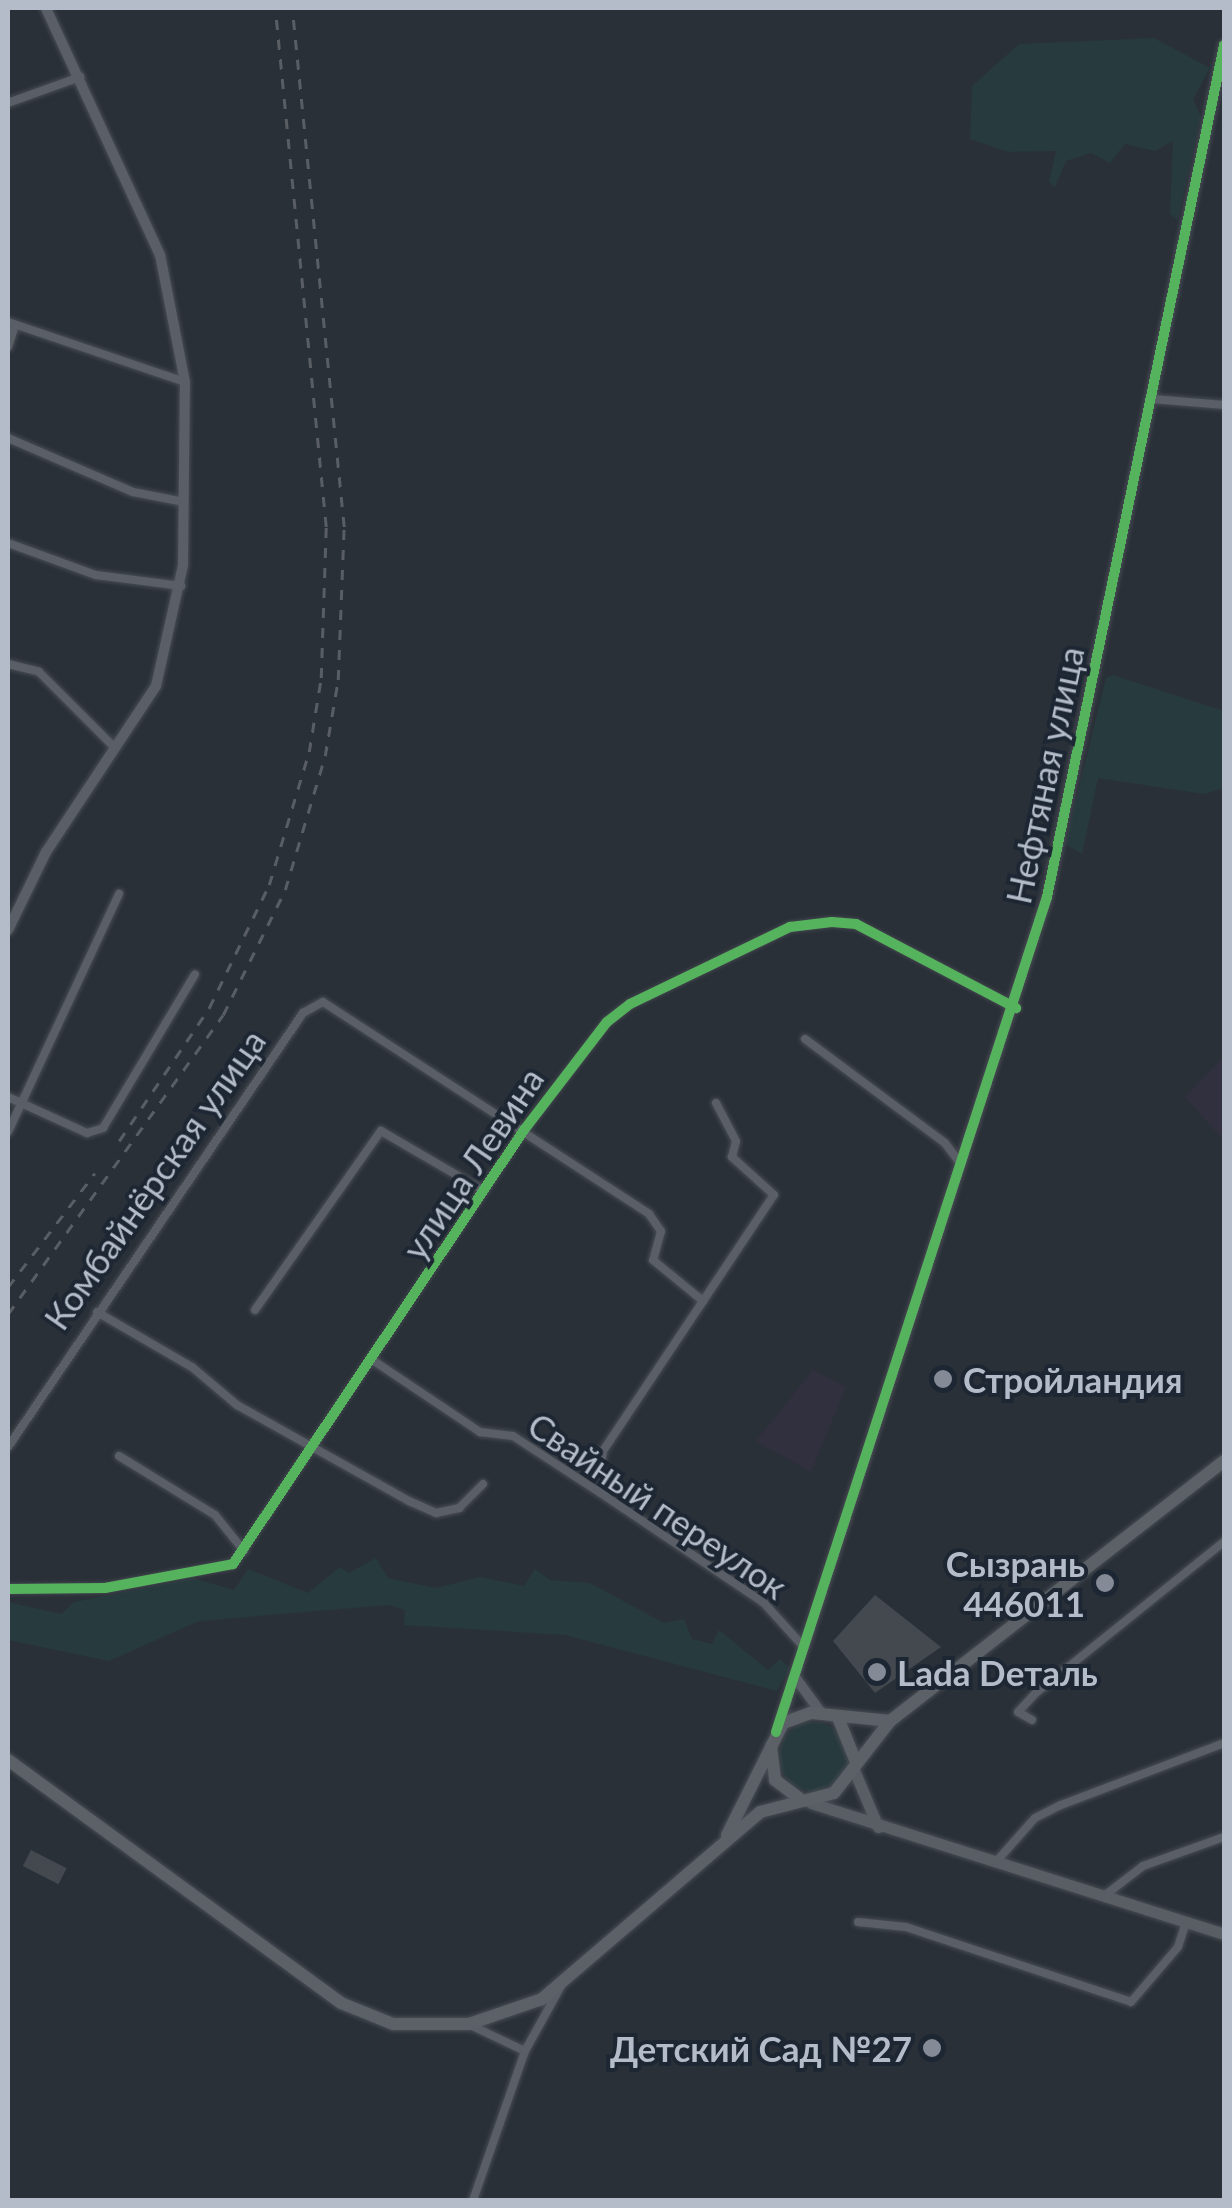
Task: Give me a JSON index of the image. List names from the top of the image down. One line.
{"streets":{"street":["Нефтяная улица","улица Левина","Комбайнёрская улица","Свайный переулок"]},"crossings":[["Нефтяная улица","улица Левина"],["Нефтяная улица","Свайный переулок"],["улица Левина","Комбайнёрская улица"],["улица Левина","Свайный переулок"]],"places":["Стройландия","Сызрань 446011","Lada Dеталь","Детский Сад №27"]}
